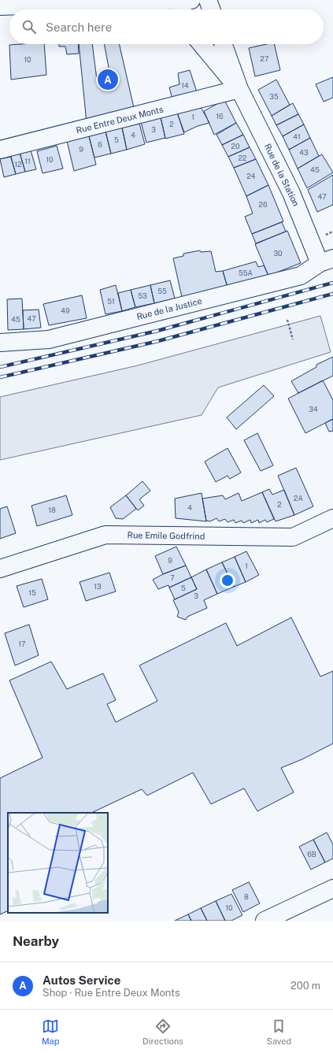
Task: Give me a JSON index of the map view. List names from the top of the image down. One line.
{"streets":{"street":["Rue Entre Deux Monts","Rue de la Station","Rue de la Justice","Rue Emile Godfrind"]},"crossings":[["Rue Entre Deux Monts","Rue de la Station"],["Rue de la Station","Rue de la Justice"]],"house_numbers":["27","10","14","35","16","1","2","3","4","41","5","6","20","9","43","22","10","11","12","45","24","47","26","30","55A","55","53","51","49","47","45","34","2A","2","4","18","9","1","7","13","5","15","3","17","6B","8","10"],"page":{"search":"Search here","pins":"A","heading":"Nearby","list":[{"mark":"A","name":"Autos Service","note":"Shop · Rue Entre Deux Monts","value":"200 m"}],"nav":["Map","Directions","Saved"]}}
